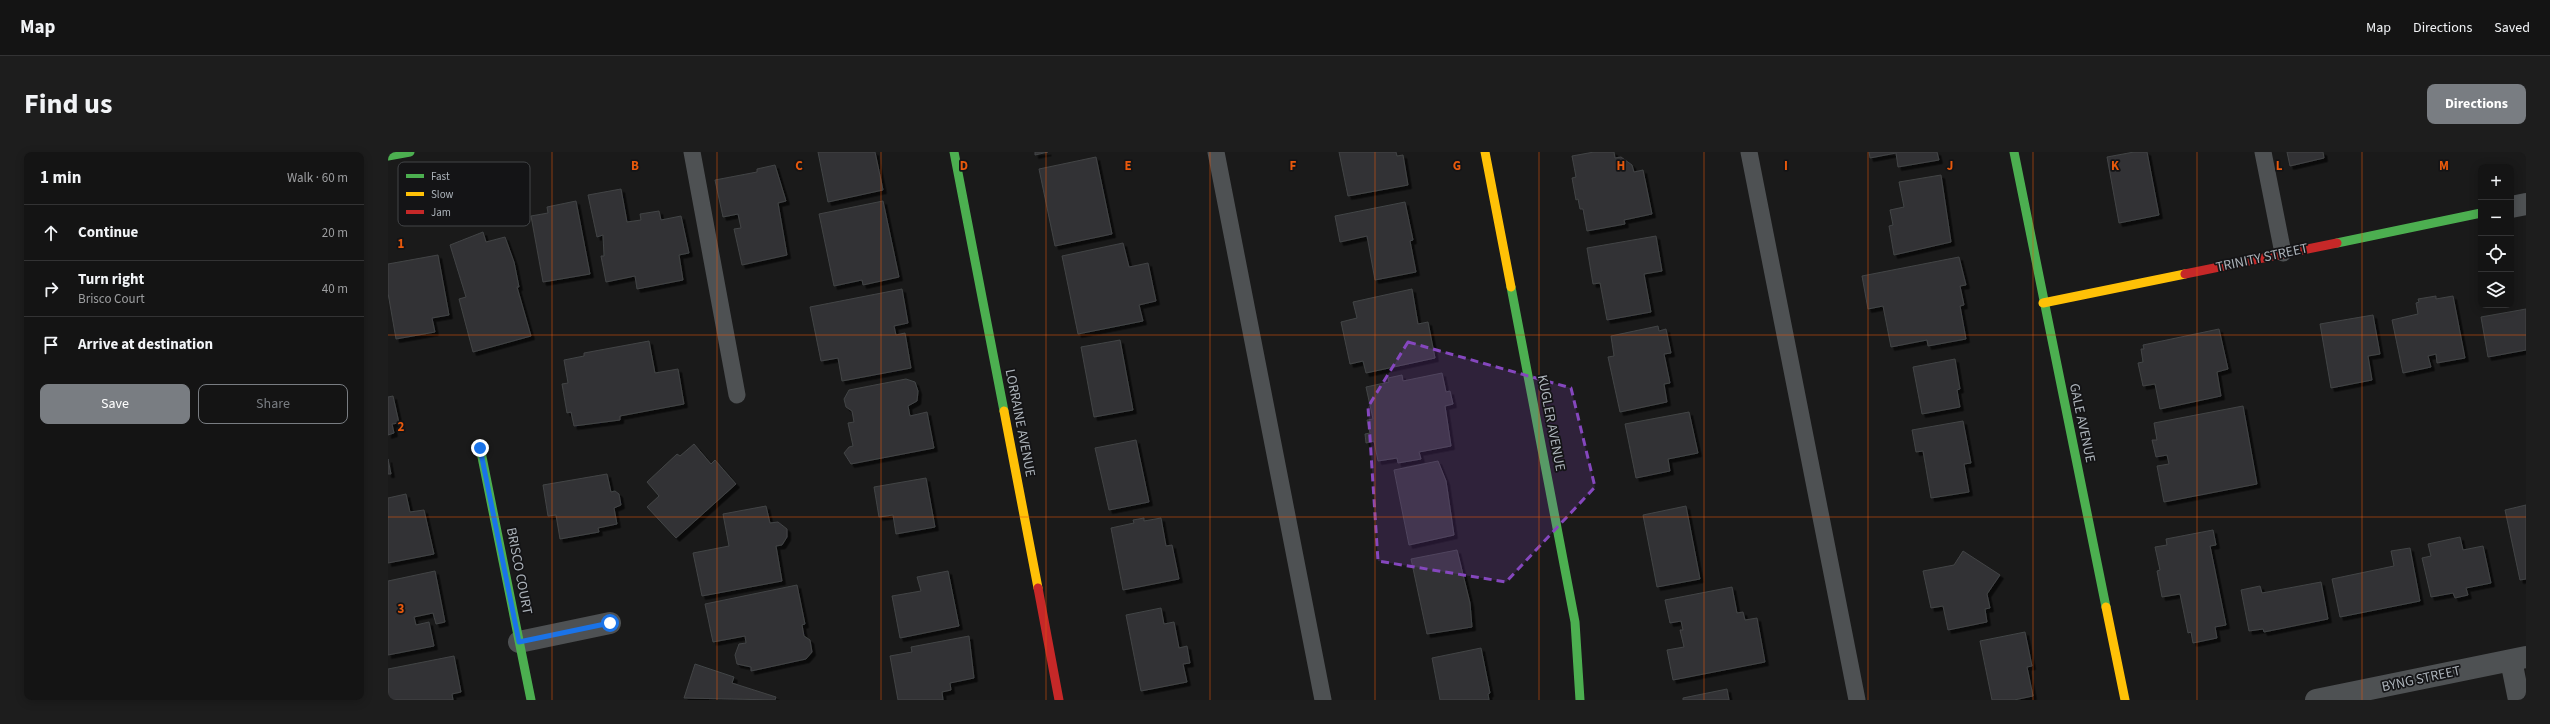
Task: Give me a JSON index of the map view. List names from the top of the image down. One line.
{"streets":{"street":["TRINITY STREET","LORRAINE AVENUE","KUGLER AVENUE","GALE AVENUE","BRISCO COURT","BYNG STREET"]},"crossings":[["TRINITY STREET","GALE AVENUE"]],"legend":["Fast","Slow","Jam"],"page":{"header":"Map","nav":["Map","Directions","Saved"],"title":"Find us","buttons":["Directions",["Save","Share"]],"heading":["1 min","Walk · 60 m"],"map_buttons":["+","−"],"list":[["Continue","20 m"],["Turn right","Brisco Court","40 m"],"Arrive at destination"]},"grid":{"columns":["B","C","D","E","F","G","H","I","J","K","L","M"],"rows":["1","2","3"]}}
